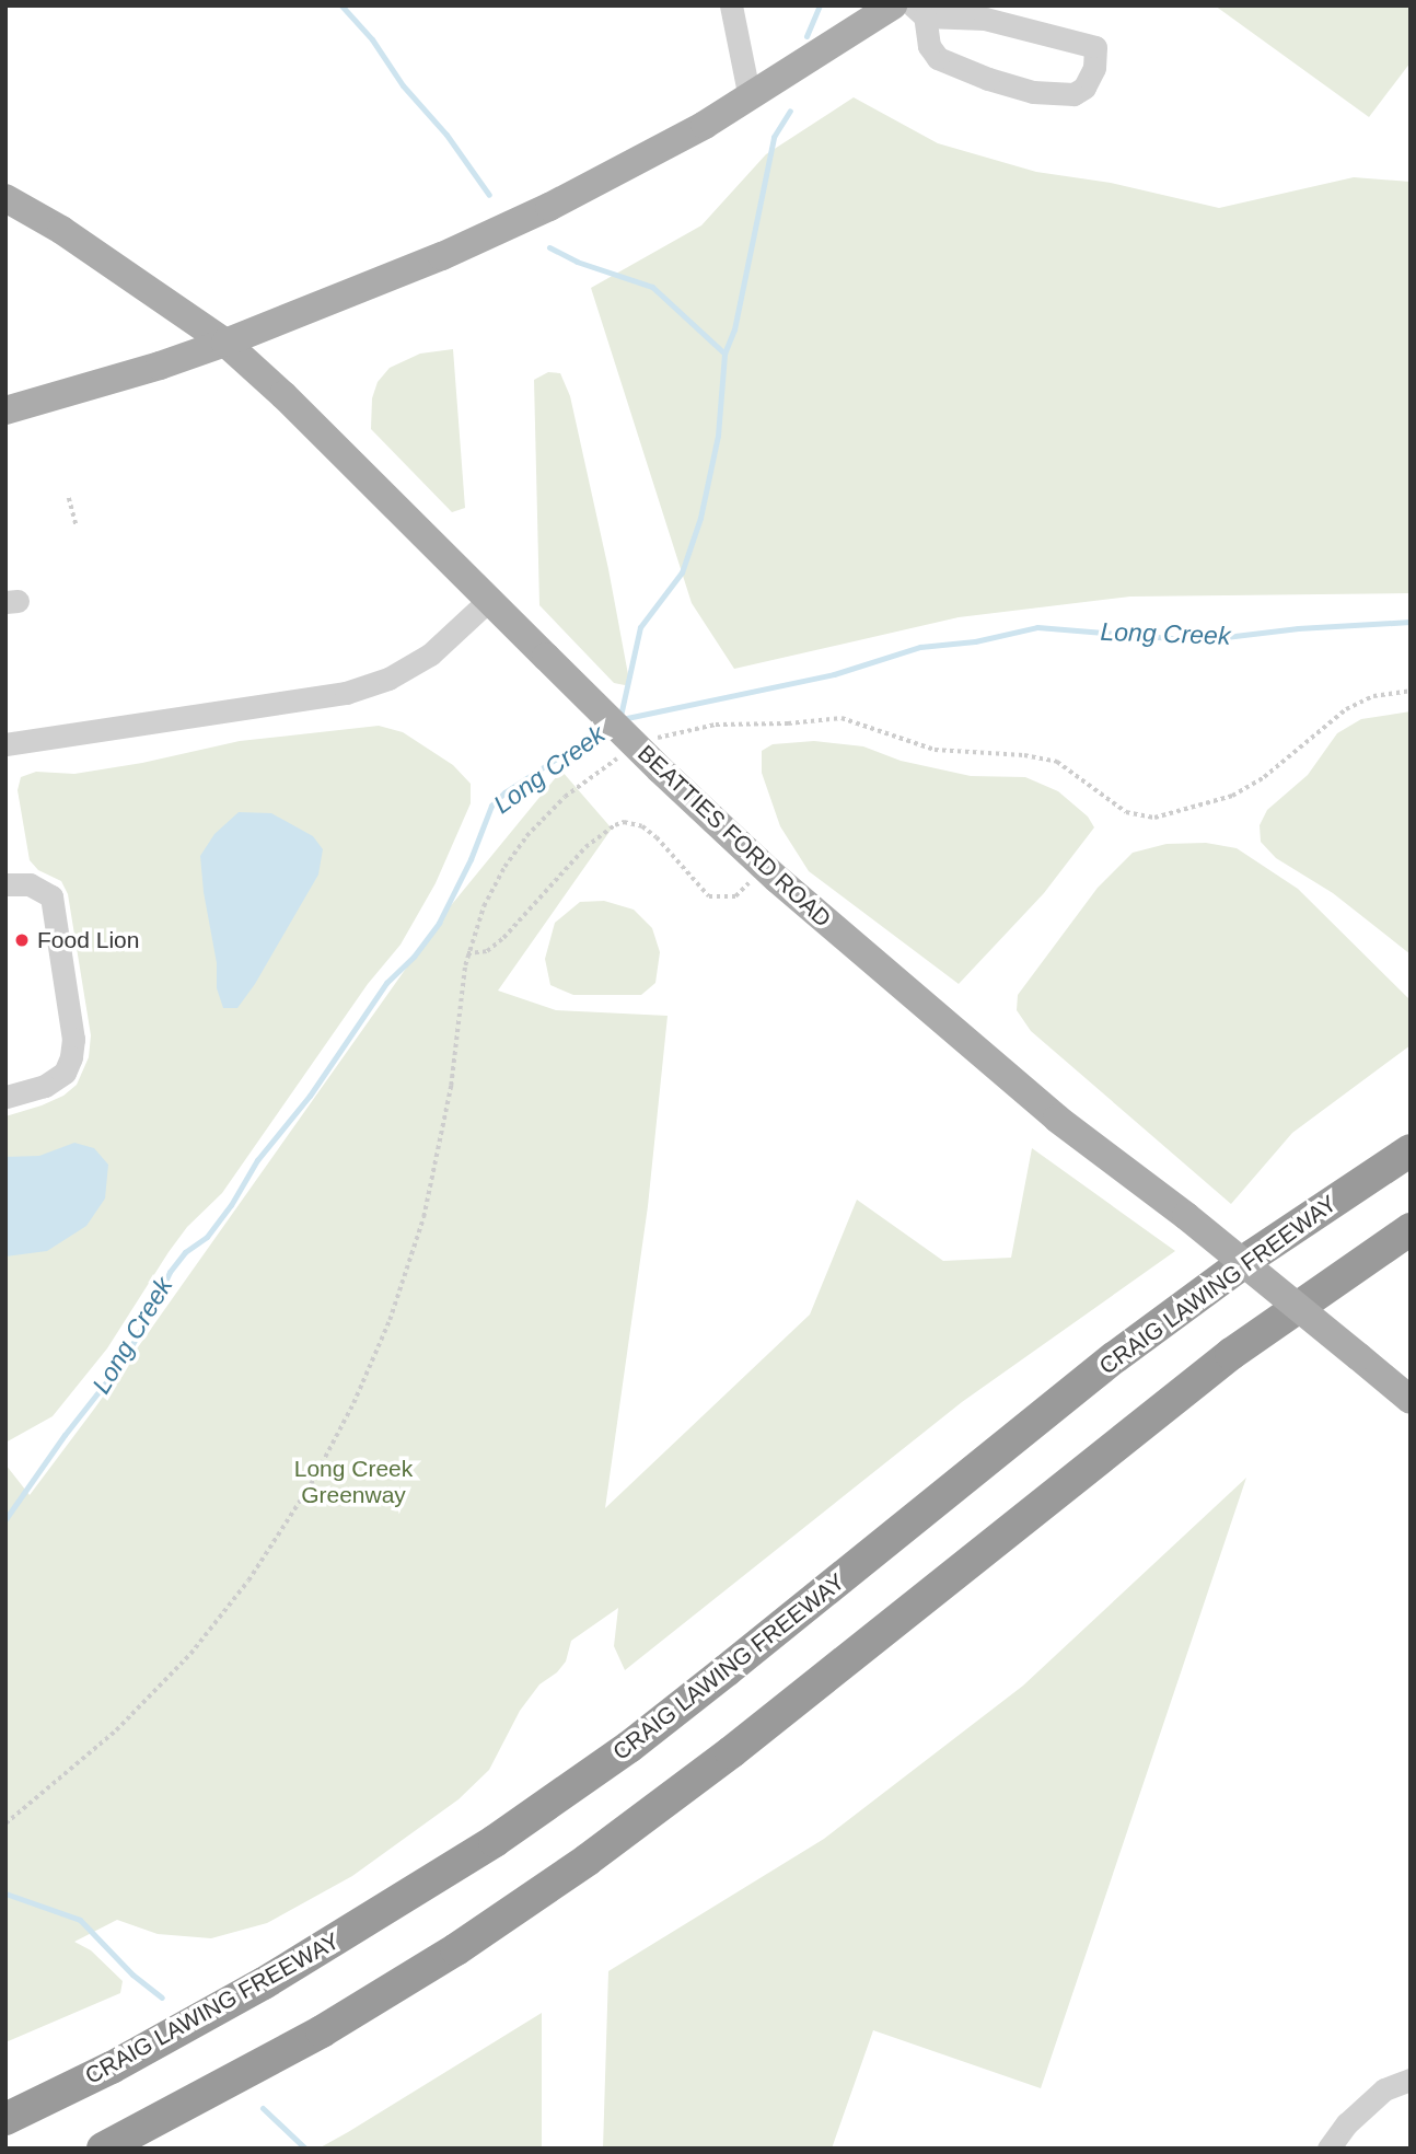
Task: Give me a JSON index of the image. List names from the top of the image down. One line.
{"streets":{"highway":["CRAIG LAWING FREEWAY"],"main road":["BEATTIES FORD ROAD"]},"water":["Long Creek"],"parks":["Long Creek Greenway"],"places":["Food Lion"]}
